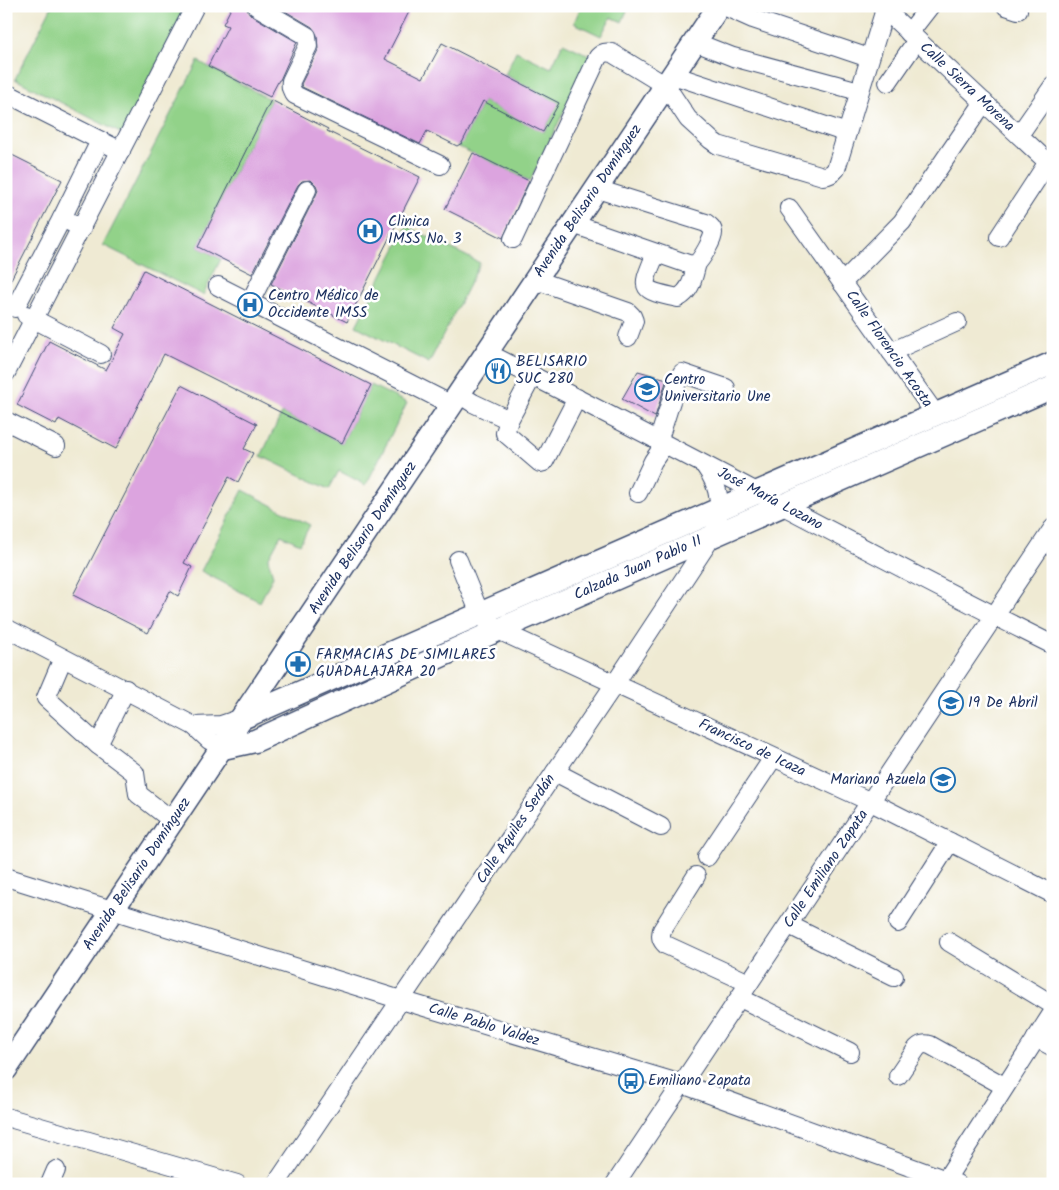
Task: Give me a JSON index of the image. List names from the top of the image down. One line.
{"streets":{"main road":["Avenida Belisario Domínguez","Calzada Juan Pablo II"],"street":["Calle Sierra Morena","Calle Florencio Acosta","José María Lozano","Francisco de Icaza","Calle Aquiles Serdán","Calle Emiliano Zapata","Calle Pablo Valdez"]},"crossings":[["Avenida Belisario Domínguez","José María Lozano"],["Avenida Belisario Domínguez","Calzada Juan Pablo II"],["Avenida Belisario Domínguez","Calle Pablo Valdez"],["Calle Florencio Acosta","Calzada Juan Pablo II"],["José María Lozano","Calzada Juan Pablo II"],["José María Lozano","Calle Aquiles Serdán"],["José María Lozano","Calle Emiliano Zapata"],["Calzada Juan Pablo II","Francisco de Icaza"],["Calzada Juan Pablo II","Calle Aquiles Serdán"],["Francisco de Icaza","Calle Aquiles Serdán"],["Francisco de Icaza","Calle Emiliano Zapata"],["Calle Aquiles Serdán","Calle Pablo Valdez"],["Calle Emiliano Zapata","Calle Pablo Valdez"]],"places":{"hospital":["Clinica IMSS No. 3","Centro Médico de Occidente IMSS"],"restaurant":["BELISARIO SUC 280"],"school or university":["Centro Universitario Une","19 De Abril","Mariano Azuela"],"pharmacy":["FARMACIAS DE SIMILARES GUADALAJARA 20"],"bus stop":["Emiliano Zapata"]}}
